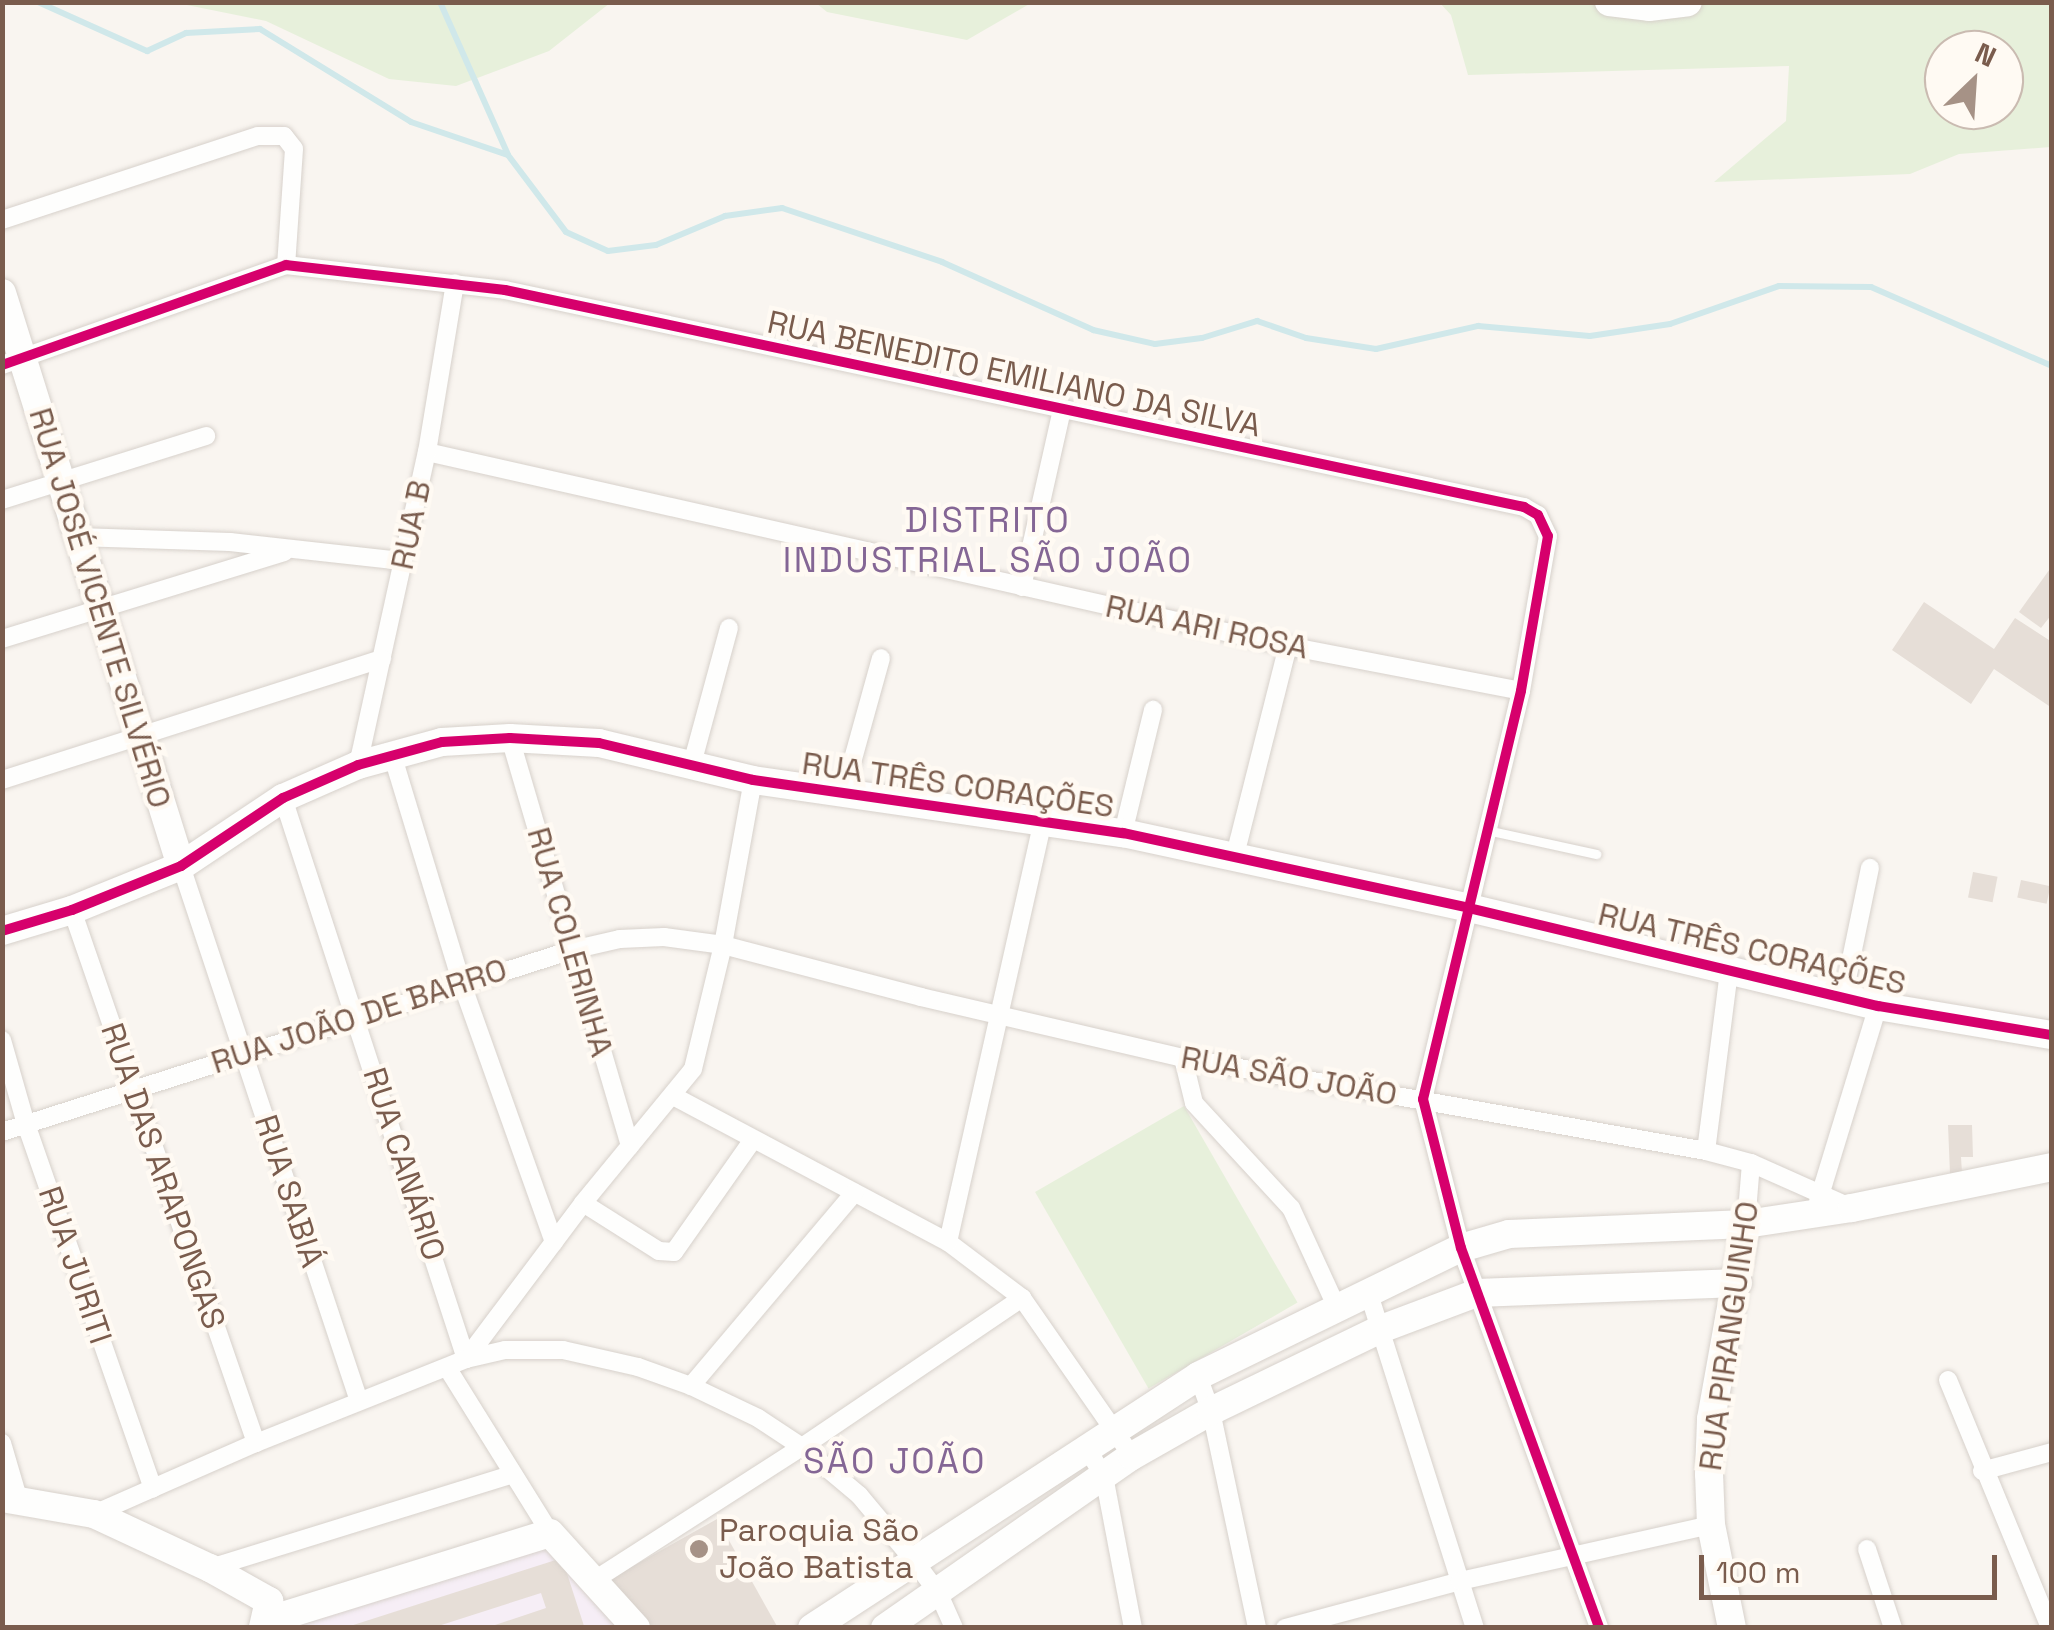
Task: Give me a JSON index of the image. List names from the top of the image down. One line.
{"streets":{"street":["RUA BENEDITO EMILIANO DA SILVA","RUA B","RUA JOSÉ VICENTE SILVÉRIO","RUA ARI ROSA","RUA TRÊS CORAÇÕES","RUA COLERINHA","RUA JOÃO DE BARRO","RUA SÃO JOÃO","RUA CANÁRIO","RUA DAS ARAPONGAS","RUA SABIÁ","RUA JURITI","RUA PIRANGUINHO"]},"crossings":[["RUA BENEDITO EMILIANO DA SILVA","RUA B"],["RUA BENEDITO EMILIANO DA SILVA","RUA ARI ROSA"],["RUA B","RUA ARI ROSA"],["RUA B","RUA TRÊS CORAÇÕES"],["RUA JOSÉ VICENTE SILVÉRIO","RUA TRÊS CORAÇÕES"],["RUA JOSÉ VICENTE SILVÉRIO","RUA SABIÁ"],["RUA TRÊS CORAÇÕES","RUA COLERINHA"],["RUA TRÊS CORAÇÕES","RUA CANÁRIO"],["RUA TRÊS CORAÇÕES","RUA DAS ARAPONGAS"],["RUA TRÊS CORAÇÕES","RUA SABIÁ"],["RUA COLERINHA","RUA JOÃO DE BARRO"],["RUA JOÃO DE BARRO","RUA SÃO JOÃO"],["RUA JOÃO DE BARRO","RUA CANÁRIO"],["RUA JOÃO DE BARRO","RUA DAS ARAPONGAS"],["RUA JOÃO DE BARRO","RUA SABIÁ"],["RUA JOÃO DE BARRO","RUA JURITI"],["RUA SÃO JOÃO","RUA PIRANGUINHO"]],"districts":["DISTRITO INDUSTRIAL SÃO JOÃO","SÃO JOÃO"],"places":["Paroquia São João Batista"],"scale_bar":"100 m","north":"top right"}
